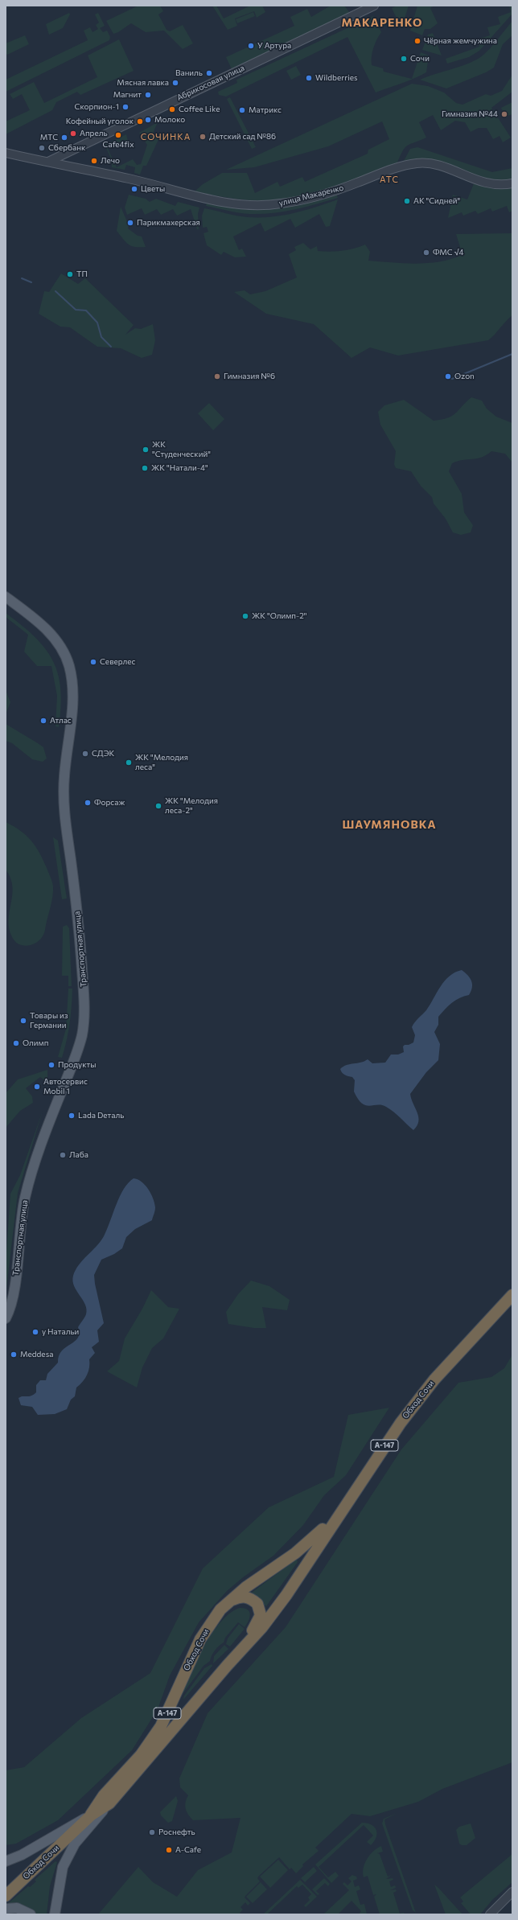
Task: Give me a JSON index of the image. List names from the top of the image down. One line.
{"streets":{"highway":["Обход Сочи","А-147"],"main road":["Транспортная улица"],"street":["Абрикосовая улица","улица Макаренко"]},"crossings":[["Абрикосовая улица","улица Макаренко"],["Обход Сочи","А-147"]],"districts":["МАКАРЕНКО","СОЧИНКА","АТС","ШАУМЯНОВКА"],"places":["Чёрная жемчужина","У Артура","Сочи","Ваниль","Wildberries","Мясная лавка","Магнит","Скорпион-1","Coffee Like","Матрикс","Гимназия №44","Молоко","Кофейный уголок","Апрель","Cafe4fix","Детский сад №86","МТС","Сбербанк","Лечо","Цветы","АК \"Сидней\"","Парикмахерская","ФМС √4","ТП","Гимназия №6","Ozon","ЖК \"Студенческий\"","ЖК \"Натали-4\"","ЖК \"Олимп-2\"","Северлес","Атлас","СДЭК","ЖК \"Мелодия леса\"","Форсаж","ЖК \"Мелодия леса-2\"","Товары из Германии","Олимп","Продукты","Автосервис Mobil 1","Lada Dеталь","Лаба","у Натальи","Meddesa","Роснефть","A-Cafe"]}
